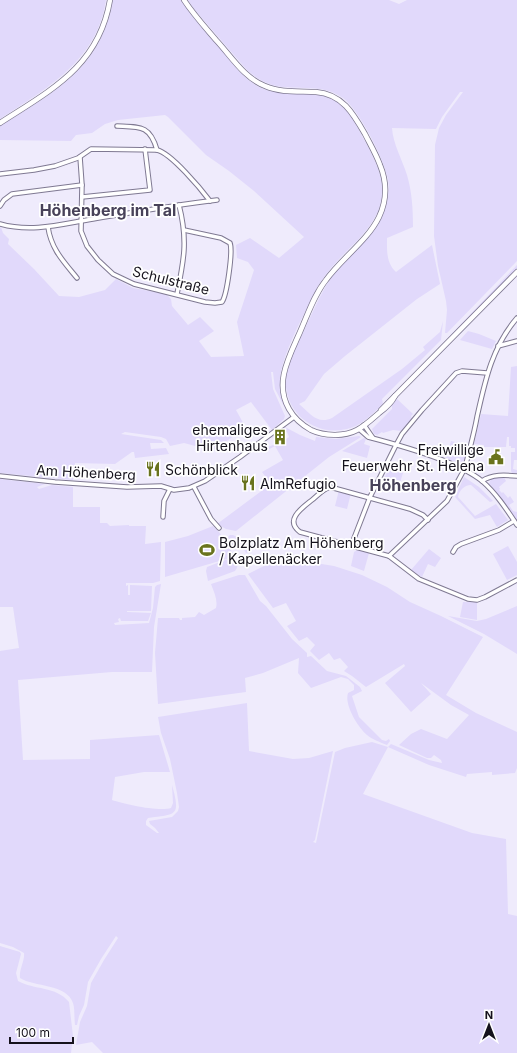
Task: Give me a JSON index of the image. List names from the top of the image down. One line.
{"streets":{"street":["Schulstraße","Am Höhenberg"]},"districts":["Höhenberg im Tal","Höhenberg"],"places":{"building":["ehemaliges Hirtenhaus"],"public building":["Freiwillige Feuerwehr St. Helena"],"restaurant":["Schönblick","AlmRefugio"],"sports":["Bolzplatz Am Höhenberg / Kapellenäcker"]},"scale_bar":"100 m","north":"top"}
